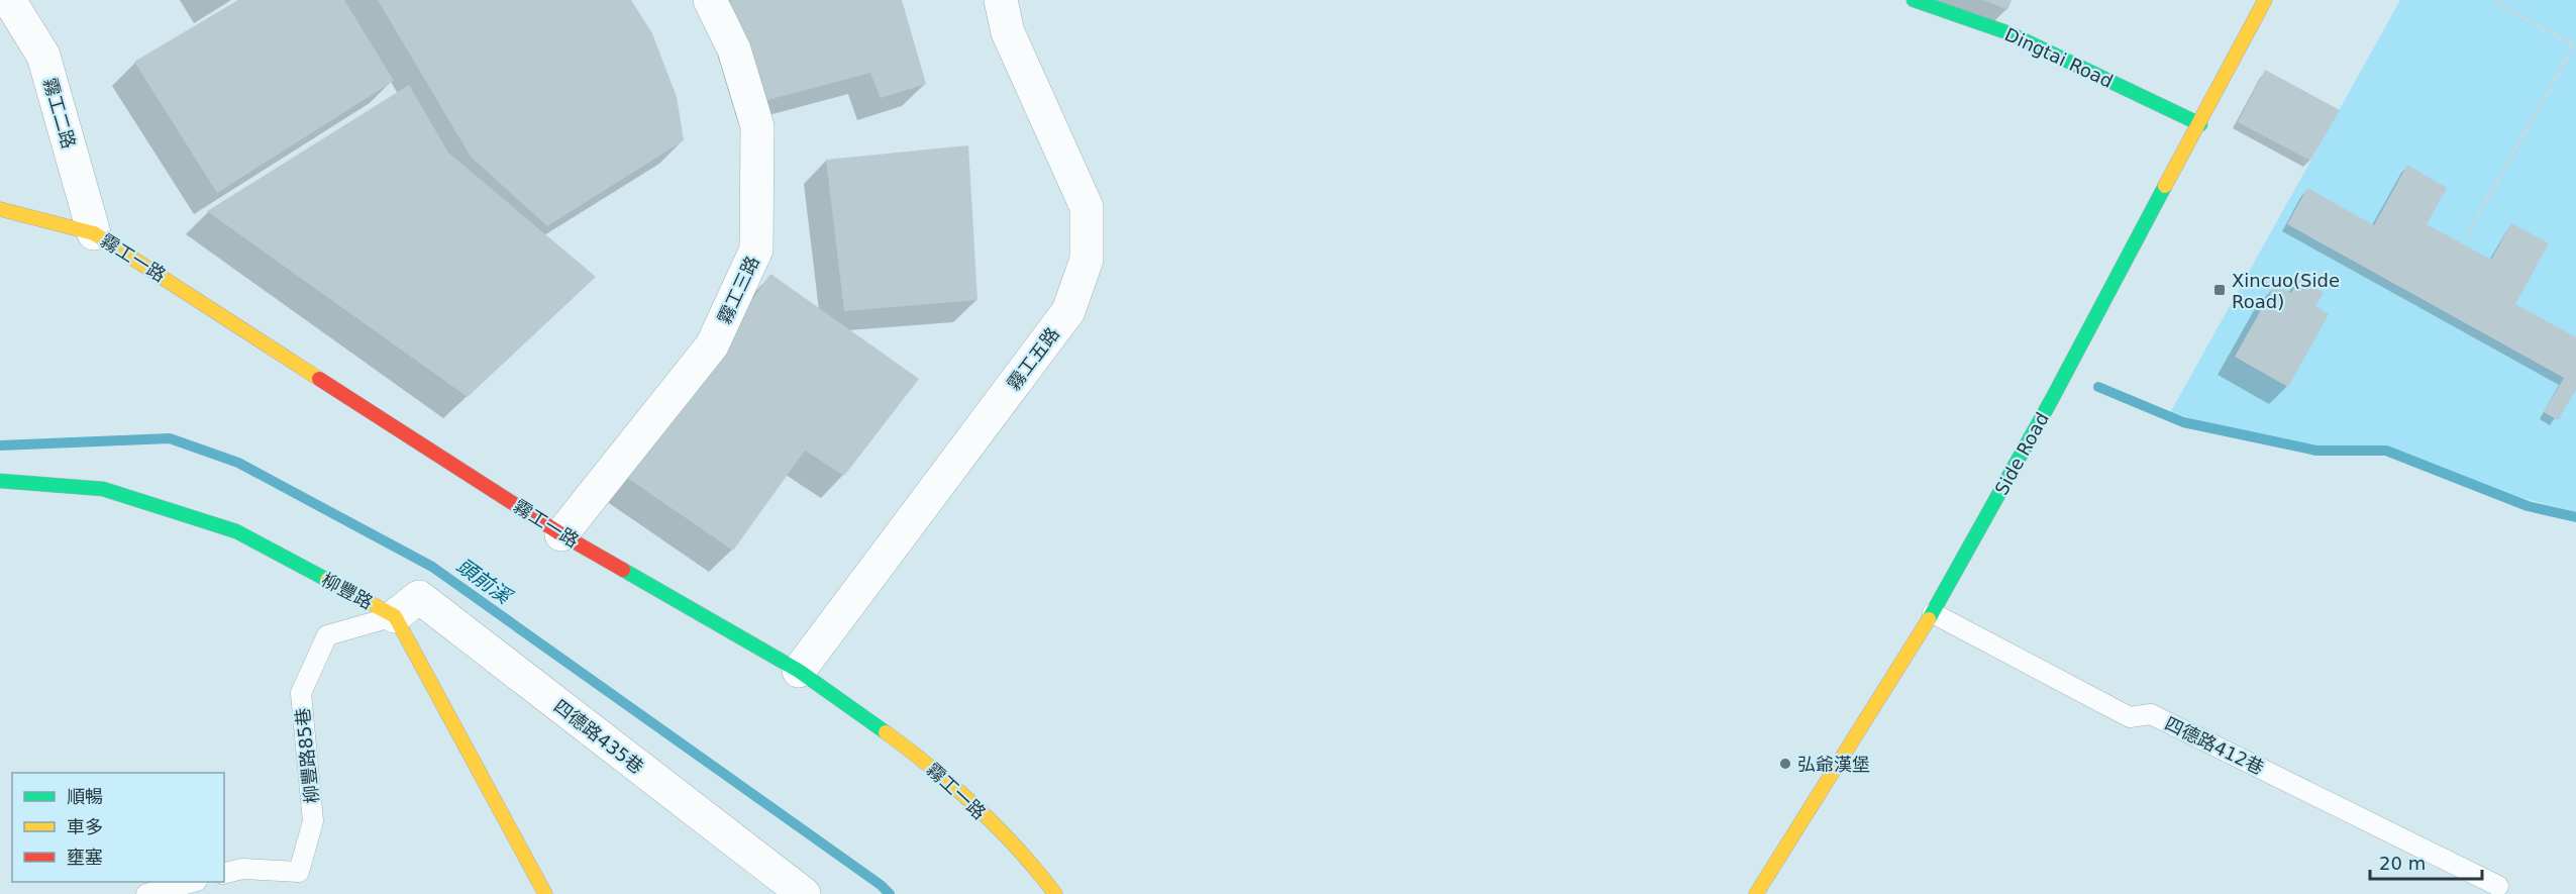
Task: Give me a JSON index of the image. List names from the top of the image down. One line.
{"streets":{"street":["Dingtai Road","霧工二路","霧工一路","霧工三路","霧工五路","Side Road","柳豐路","四德路435巷"],"lane":["四德路412巷","柳豐路85巷"]},"crossings":[["Dingtai Road","Side Road"],["霧工二路","霧工一路"],["霧工一路","霧工三路"],["霧工一路","霧工五路"],["Side Road","四德路412巷"],["柳豐路","四德路435巷"],["柳豐路","柳豐路85巷"],["四德路435巷","柳豐路85巷"]],"water":["頭前溪"],"places":{"transit":["Xincuo(Side Road)"],"other":["弘爺漢堡"]},"legend":["順暢","車多","壅塞"],"scale_bar":"20 m"}
